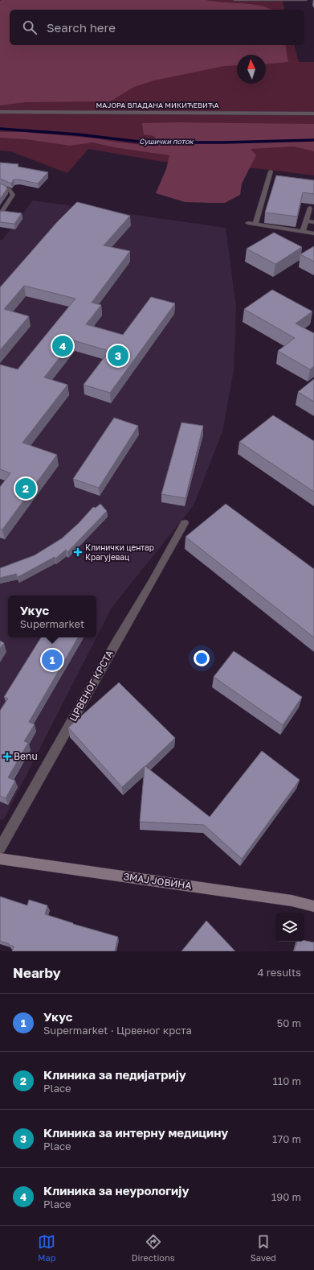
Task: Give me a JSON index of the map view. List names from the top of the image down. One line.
{"streets":{"main road":["ЗМАЈ ЈОВИНА"],"street":["МАЈОРА ВЛАДАНА МИКИЋЕВИЋА","ЦРВЕНОГ КРСТА"]},"water":["Сушички поток"],"places":{"health":["Клинички центар Крагујевац","Benu"]},"north":"top","page":{"search":"Search here","pins":["4","3","2","1"],"popup":["Укус","Supermarket"],"heading":["Nearby","4 results"],"list":[{"mark":"1","name":"Укус","note":"Supermarket · Црвеног крста","value":"50 m"},{"mark":"2","name":"Клиника за педијатрију","note":"Place","value":"110 m"},{"mark":"3","name":"Клиника за интерну медицину","note":"Place","value":"170 m"},{"mark":"4","name":"Клиника за неурологију","note":"Place","value":"190 m"}],"nav":["Map","Directions","Saved"]}}
